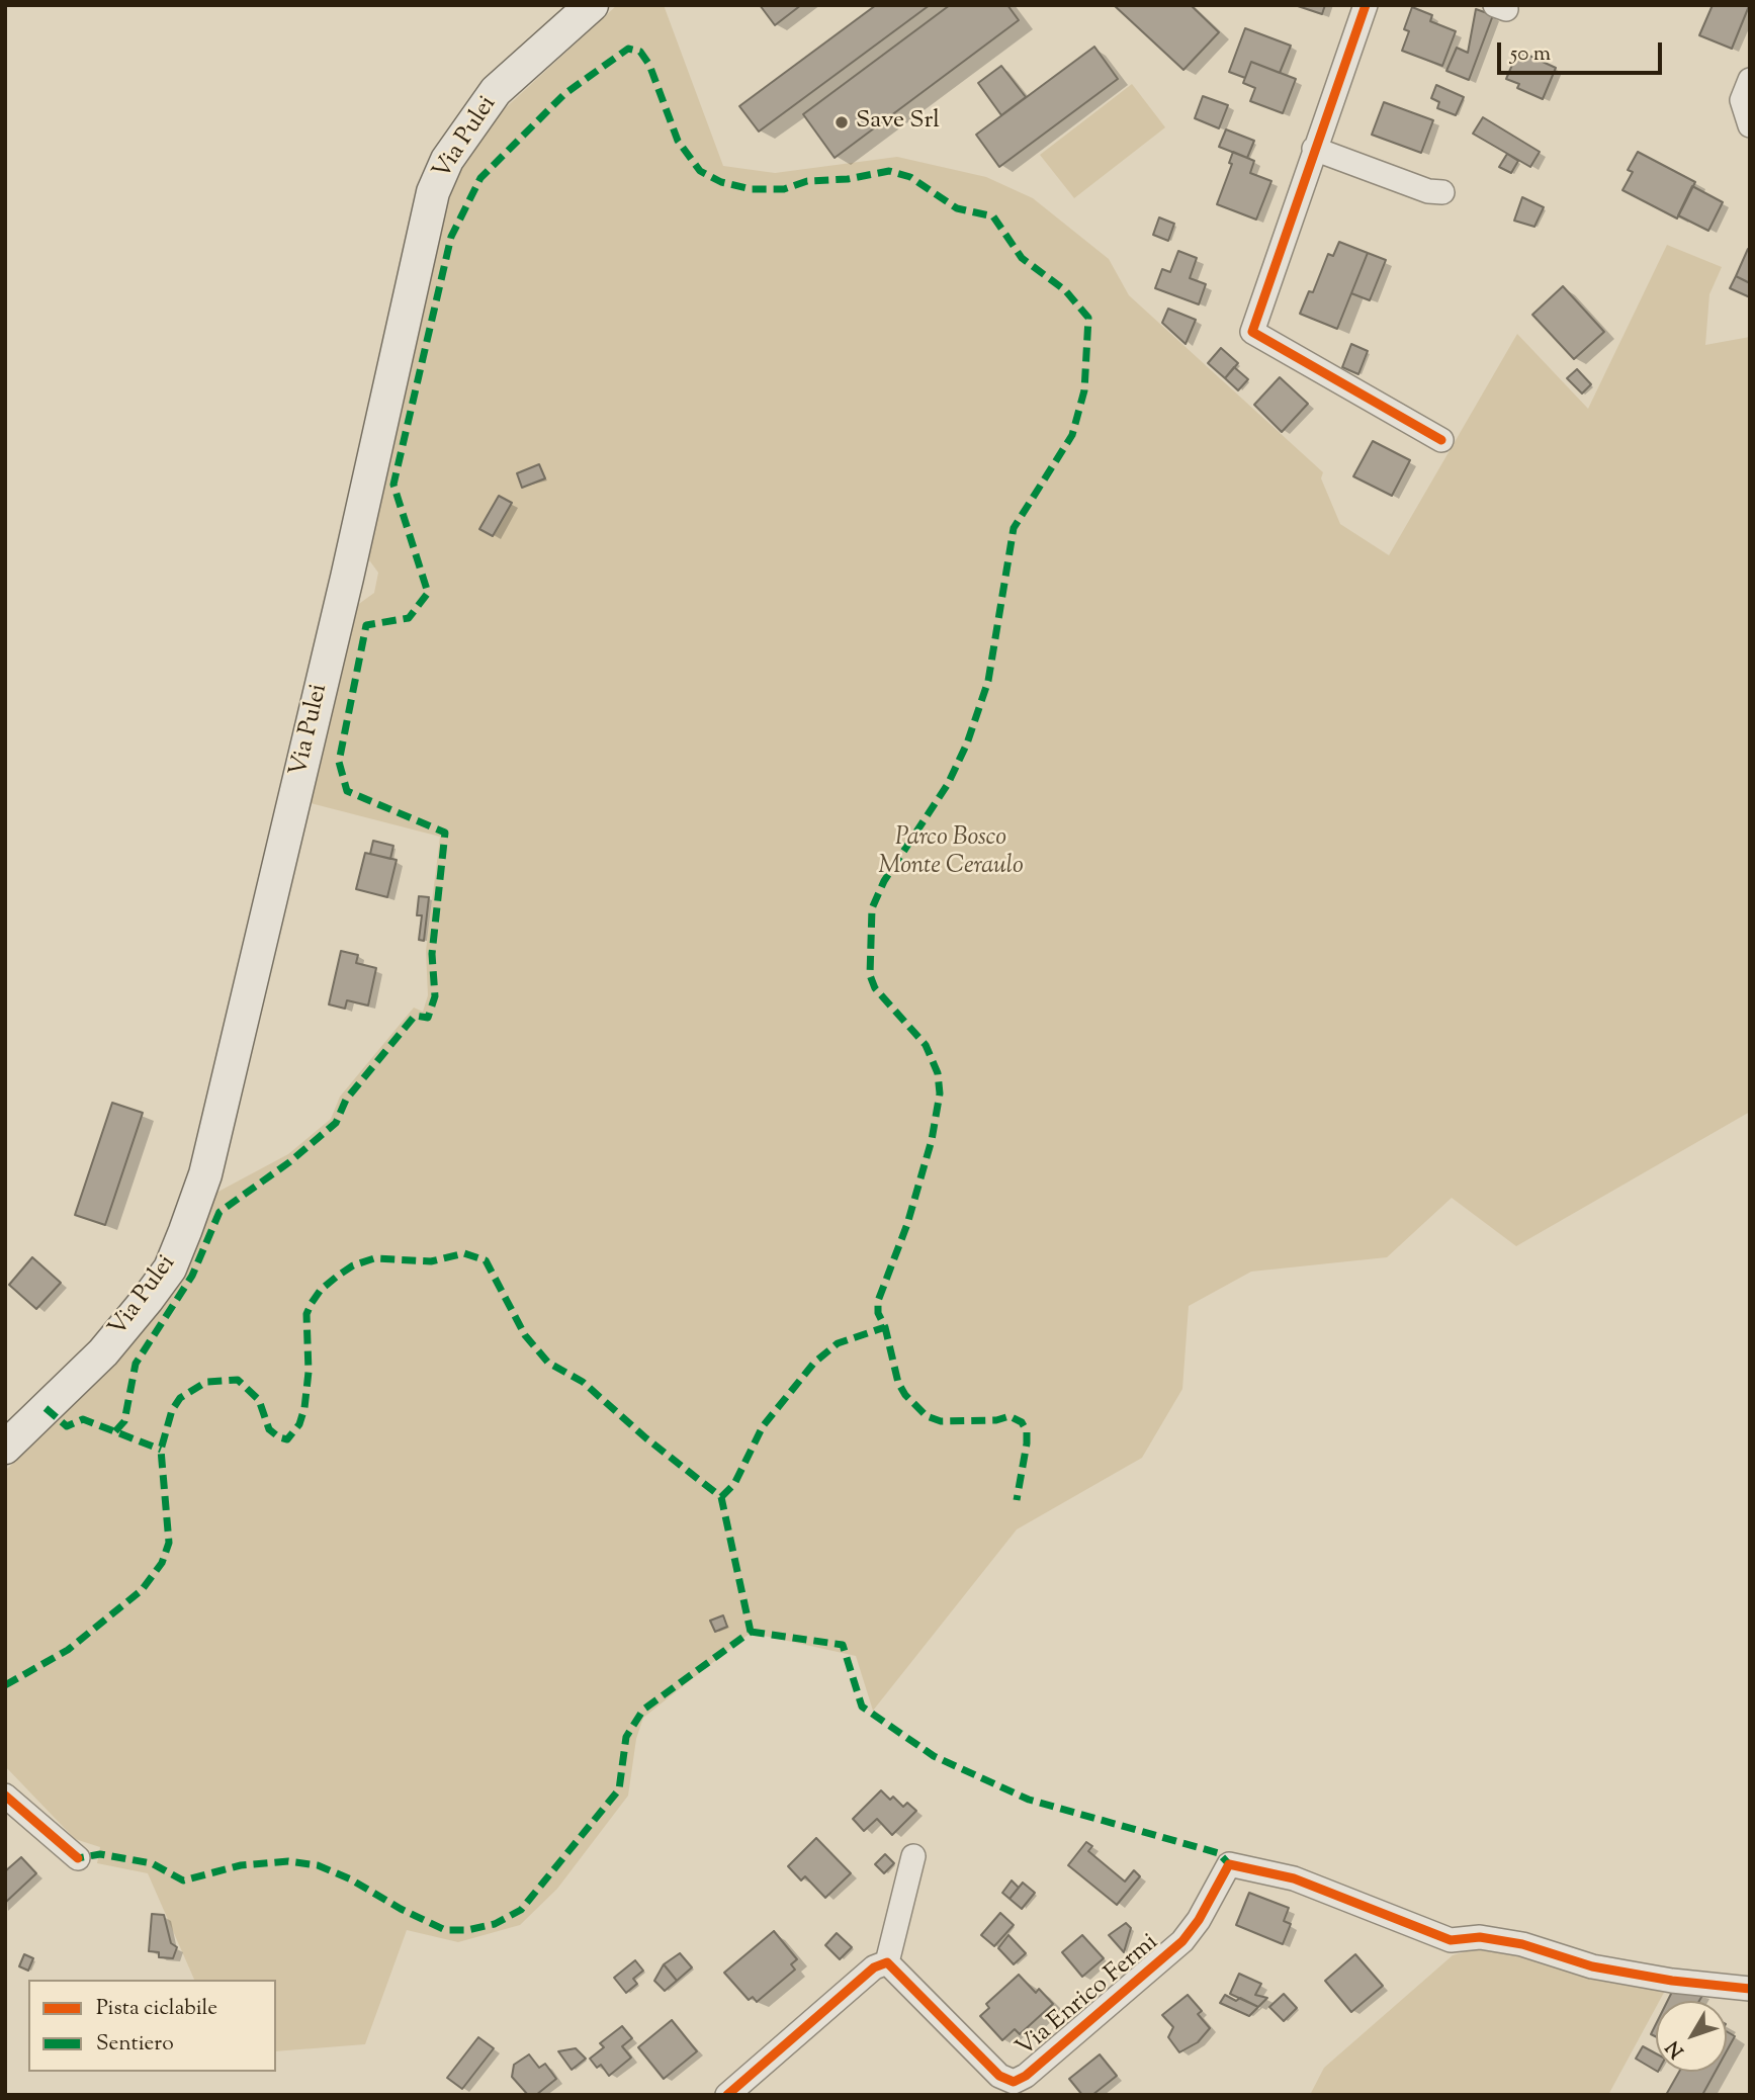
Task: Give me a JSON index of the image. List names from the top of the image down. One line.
{"streets":{"main road":["Via Pulei"],"street":["Via Enrico Fermi"]},"parks":["Parco Bosco Monte Ceraulo"],"places":["Save Srl"],"legend":["Pista ciclabile","Sentiero"],"scale_bar":"50 m","north":"bottom left"}
